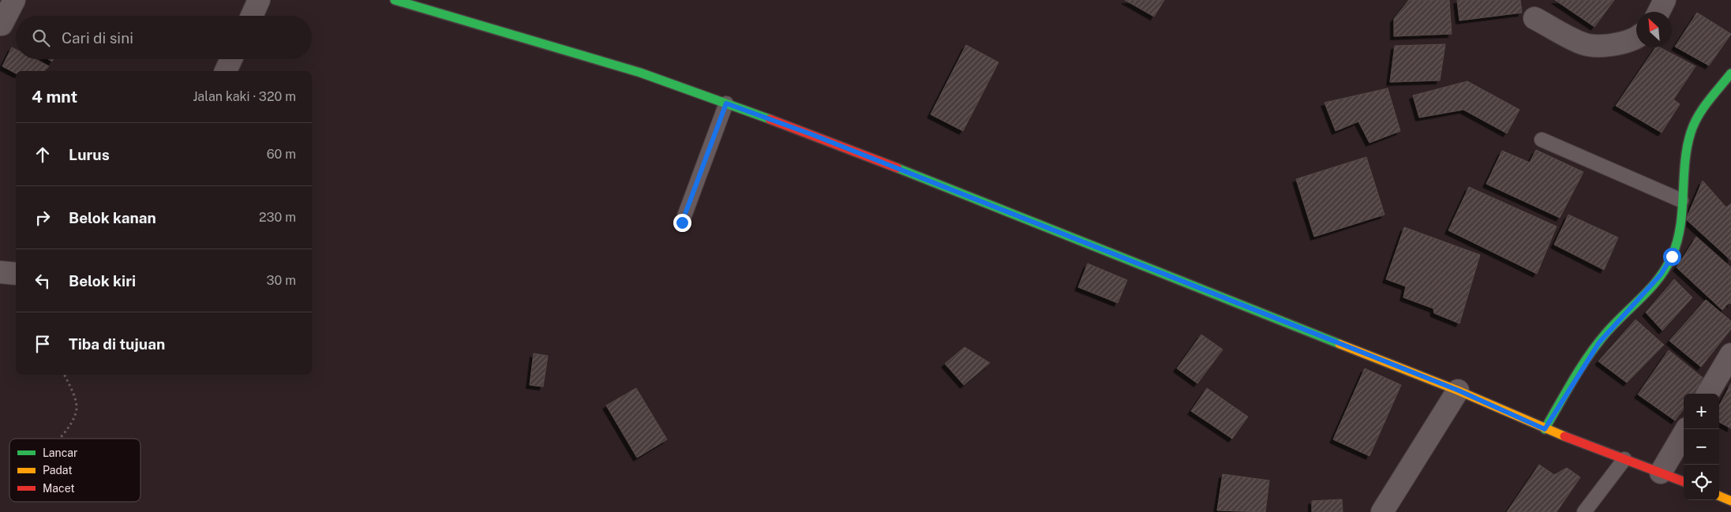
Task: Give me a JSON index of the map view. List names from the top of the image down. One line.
{"legend":["Lancar","Padat","Macet"],"north":"top left","page":{"search":"Cari di sini","heading":["4 mnt","Jalan kaki · 320 m"],"list":[["Lurus","60 m"],["Belok kanan","230 m"],["Belok kiri","30 m"],"Tiba di tujuan"],"map_buttons":["+","−"]}}
